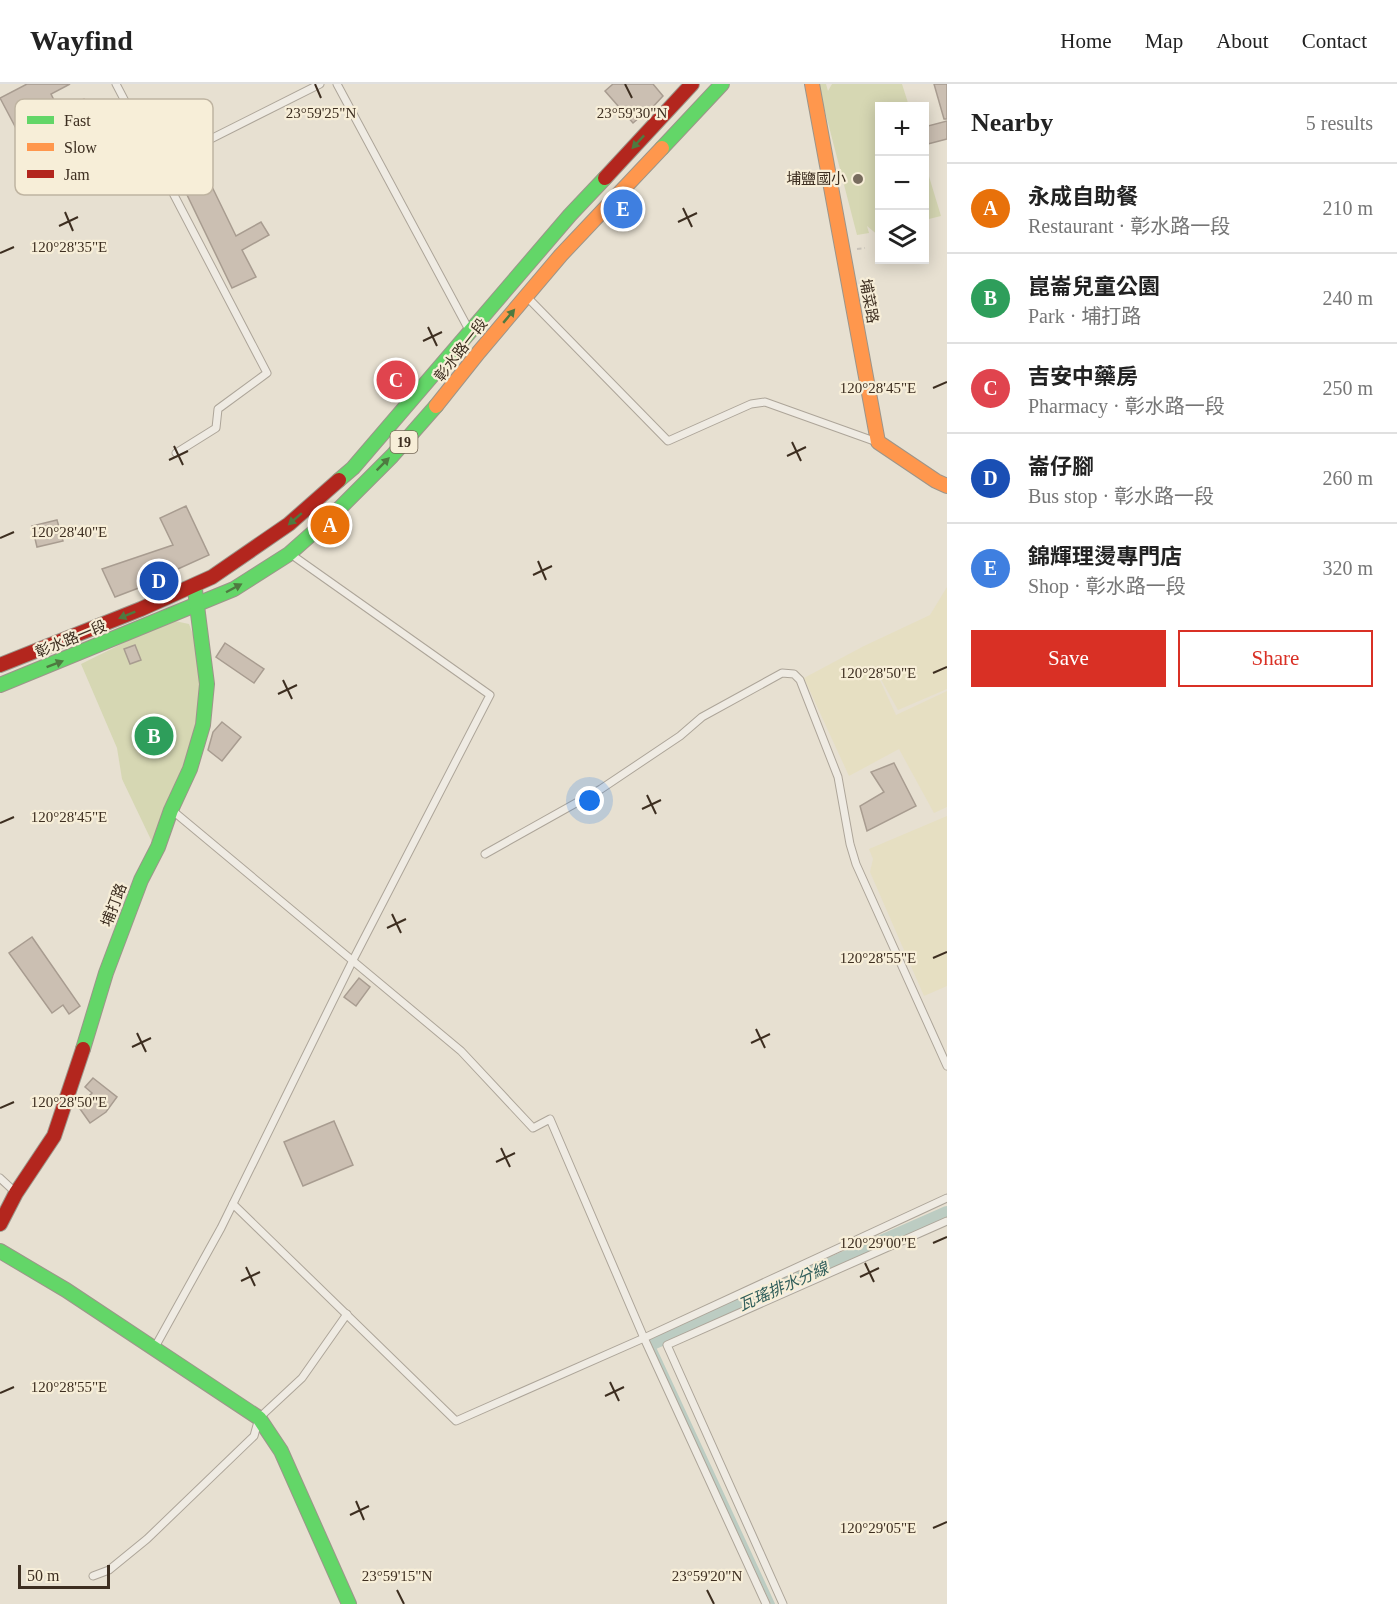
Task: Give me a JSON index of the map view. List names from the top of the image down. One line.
{"streets":{"main road":["埔菜路","彰水路一段","19","埔打路"]},"crossings":[["彰水路一段","埔打路"]],"water":["瓦瑤排水分線"],"places":["埔鹽國小"],"legend":["Fast","Slow","Jam"],"scale_bar":"50 m","page":{"header":"Wayfind","nav":["Home","Map","About","Contact"],"heading":["Nearby","5 results"],"map_buttons":["+","−"],"list":[{"mark":"A","name":"永成自助餐","note":"Restaurant · 彰水路一段","value":"210 m"},{"mark":"B","name":"崑崙兒童公園","note":"Park · 埔打路","value":"240 m"},{"mark":"C","name":"吉安中藥房","note":"Pharmacy · 彰水路一段","value":"250 m"},{"mark":"D","name":"崙仔腳","note":"Bus stop · 彰水路一段","value":"260 m"},{"mark":"E","name":"錦輝理燙專門店","note":"Shop · 彰水路一段","value":"320 m"}],"pins":["E","C","A","D","B"],"buttons":["Save","Share"],"scale":"50 m"},"coordinates":["23°59'25\"N","23°59'30\"N","120°28'35\"E","120°28'45\"E","120°28'40\"E","120°28'50\"E","120°28'55\"E","120°29'00\"E","120°29'05\"E","23°59'15\"N","23°59'20\"N"]}
